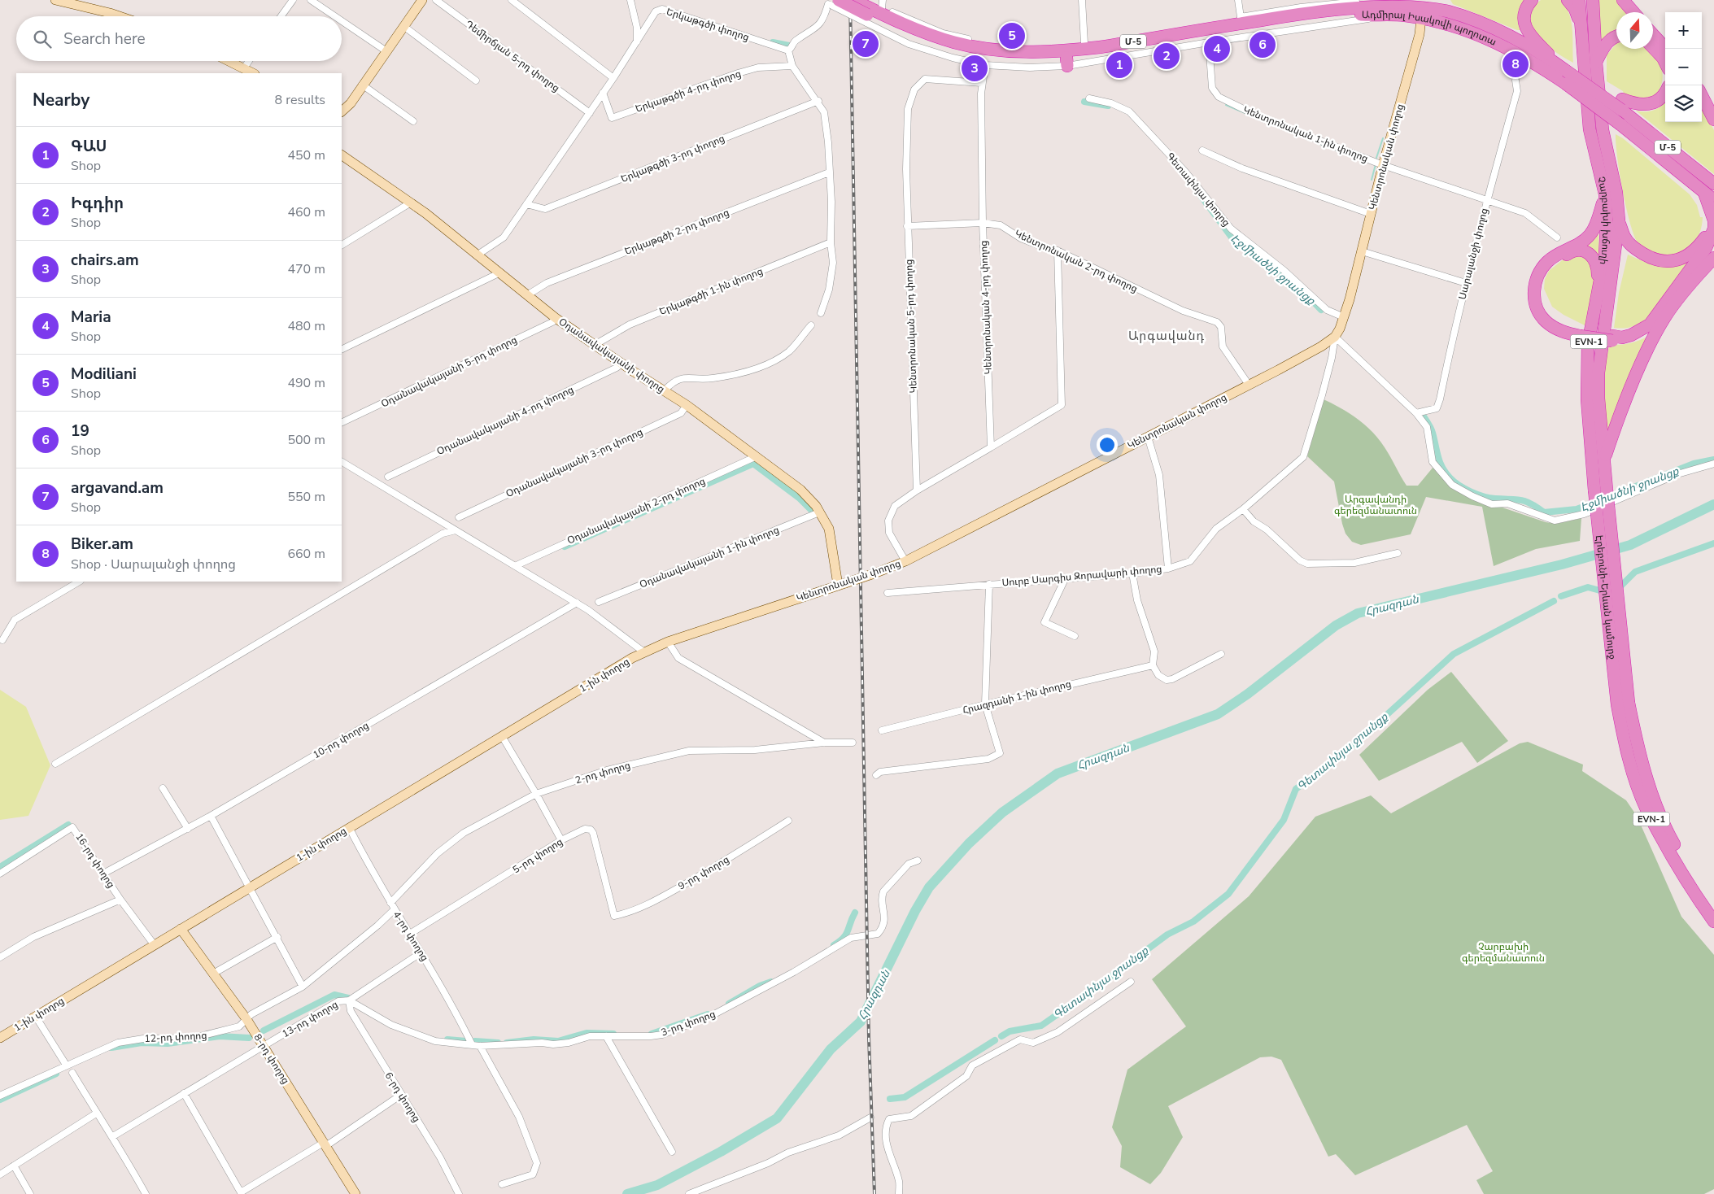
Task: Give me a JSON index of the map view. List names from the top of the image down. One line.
{"streets":{"highway":["Ադմիրալ Իսակովի պողոտա","Մ-5","Չարբախի խճուղի","EVN-1","Էրեբունի-Երևան կամուրջ"],"main road":["Կենտրոնական փողոց","Օդանավակայանի փողոց","1-ին փողոց","8-րդ փողոց"],"street":["Երկաթգծի փողոց","Դեմիրճյան 5-րդ փողոց","Երկաթգծի 4-րդ փողոց","Կենտրոնական 1-ին փողոց","Երկաթգծի 3-րդ փողոց","Գետափնյա փողոց","Երկաթգծի 2-րդ փողոց","Սարալանջի փողոց","Կենտրոնական 2-րդ փողոց","Երկաթգծի 1-ին փողոց","Կենտրոնական 4-րդ փողոց","Կենտրոնական 5-րդ փողոց","Օդանավակայանի 5-րդ փողոց","Օդանավակայանի 4-րդ փողոց","Օդանավակայանի 3-րդ փողոց","Օդանավակայանի 2-րդ փողոց","Օդանավակայանի 1-ին փողոց","Սուրբ Սարգիս Զորավարի փողոց","Հրազդանի 1-ին փողոց","10-րդ փողոց","2-րդ փողոց","5-րդ փողոց","16-րդ փողոց","9-րդ փողոց","4-րդ փողոց","13-րդ փողոց","3-րդ փողոց","12-րդ փողոց","6-րդ փողոց"]},"crossings":[["Երկաթգծի փողոց","Դեմիրճյան 5-րդ փողոց"],["Երկաթգծի փողոց","Երկաթգծի 4-րդ փողոց"],["Երկաթգծի փողոց","Երկաթգծի 3-րդ փողոց"],["Երկաթգծի փողոց","Օդանավակայանի փողոց"],["Ադմիրալ Իսակովի պողոտա","Մ-5"],["Ադմիրալ Իսակովի պողոտա","Կենտրոնական փողոց"],["Կենտրոնական 1-ին փողոց","Կենտրոնական փողոց"],["Կենտրոնական 1-ին փողոց","Սարալանջի փողոց"],["Կենտրոնական փողոց","Գետափնյա փողոց"],["Կենտրոնական փողոց","Կենտրոնական 2-րդ փողոց"],["Կենտրոնական փողոց","Օդանավակայանի փողոց"],["Կենտրոնական փողոց","Սուրբ Սարգիս Զորավարի փողոց"],["Կենտրոնական փողոց","1-ին փողոց"],["Չարբախի խճուղի","Էրեբունի-Երևան կամուրջ"],["Երկաթգծի 2-րդ փողոց","Օդանավակայանի փողոց"],["Կենտրոնական 2-րդ փողոց","Կենտրոնական 4-րդ փողոց"],["Կենտրոնական 2-րդ փողոց","Կենտրոնական 5-րդ փողոց"],["Երկաթգծի 1-ին փողոց","Օդանավակայանի փողոց"],["Կենտրոնական 4-րդ փողոց","Կենտրոնական 5-րդ փողոց"],["EVN-1","Էրեբունի-Երևան կամուրջ"],["Օդանավակայանի փողոց","Օդանավակայանի 5-րդ փողոց"],["Օդանավակայանի փողոց","Օդանավակայանի 4-րդ փողոց"],["Օդանավակայանի փողոց","Օդանավակայանի 3-րդ փողոց"],["Օդանավակայանի փողոց","Օդանավակայանի 2-րդ փողոց"],["Օդանավակայանի փողոց","Օդանավակայանի 1-ին փողոց"],["1-ին փողոց","16-րդ փողոց"],["1-ին փողոց","4-րդ փողոց"],["1-ին փողոց","8-րդ փողոց"],["10-րդ փողոց","16-րդ փողոց"],["2-րդ փողոց","4-րդ փողոց"],["5-րդ փողոց","9-րդ փողոց"],["5-րդ փողոց","4-րդ փողոց"],["4-րդ փողոց","13-րդ փողոց"],["4-րդ փողոց","3-րդ փողոց"],["4-րդ փողոց","12-րդ փողոց"],["13-րդ փողոց","3-րդ փողոց"],["13-րդ փողոց","8-րդ փողոց"],["13-րդ փողոց","6-րդ փողոց"],["3-րդ փողոց","6-րդ փողոց"],["12-րդ փողոց","8-րդ փողոց"]],"districts":["Արգավանդ"],"water":["Էջմիածնի ջրանցք","Հրազդան","Գետափնյա ջրանցք"],"parks":["Արգավանդի գերեզմանատուն","Չարբախի գերեզմանատուն"],"north":"top","page":{"map_buttons":["+","−"],"search":"Search here","pins":["5","7","6","4","2","8","1","3"],"heading":["Nearby","8 results"],"list":[{"mark":"1","name":"ԳԱՍ","note":"Shop","value":"450 m"},{"mark":"2","name":"Իգդիր","note":"Shop","value":"460 m"},{"mark":"3","name":"chairs.am","note":"Shop","value":"470 m"},{"mark":"4","name":"Maria","note":"Shop","value":"480 m"},{"mark":"5","name":"Modiliani","note":"Shop","value":"490 m"},{"mark":"6","name":"19","note":"Shop","value":"500 m"},{"mark":"7","name":"argavand.am","note":"Shop","value":"550 m"},{"mark":"8","name":"Biker.am","note":"Shop · Սարալանջի փողոց","value":"660 m"}]}}
